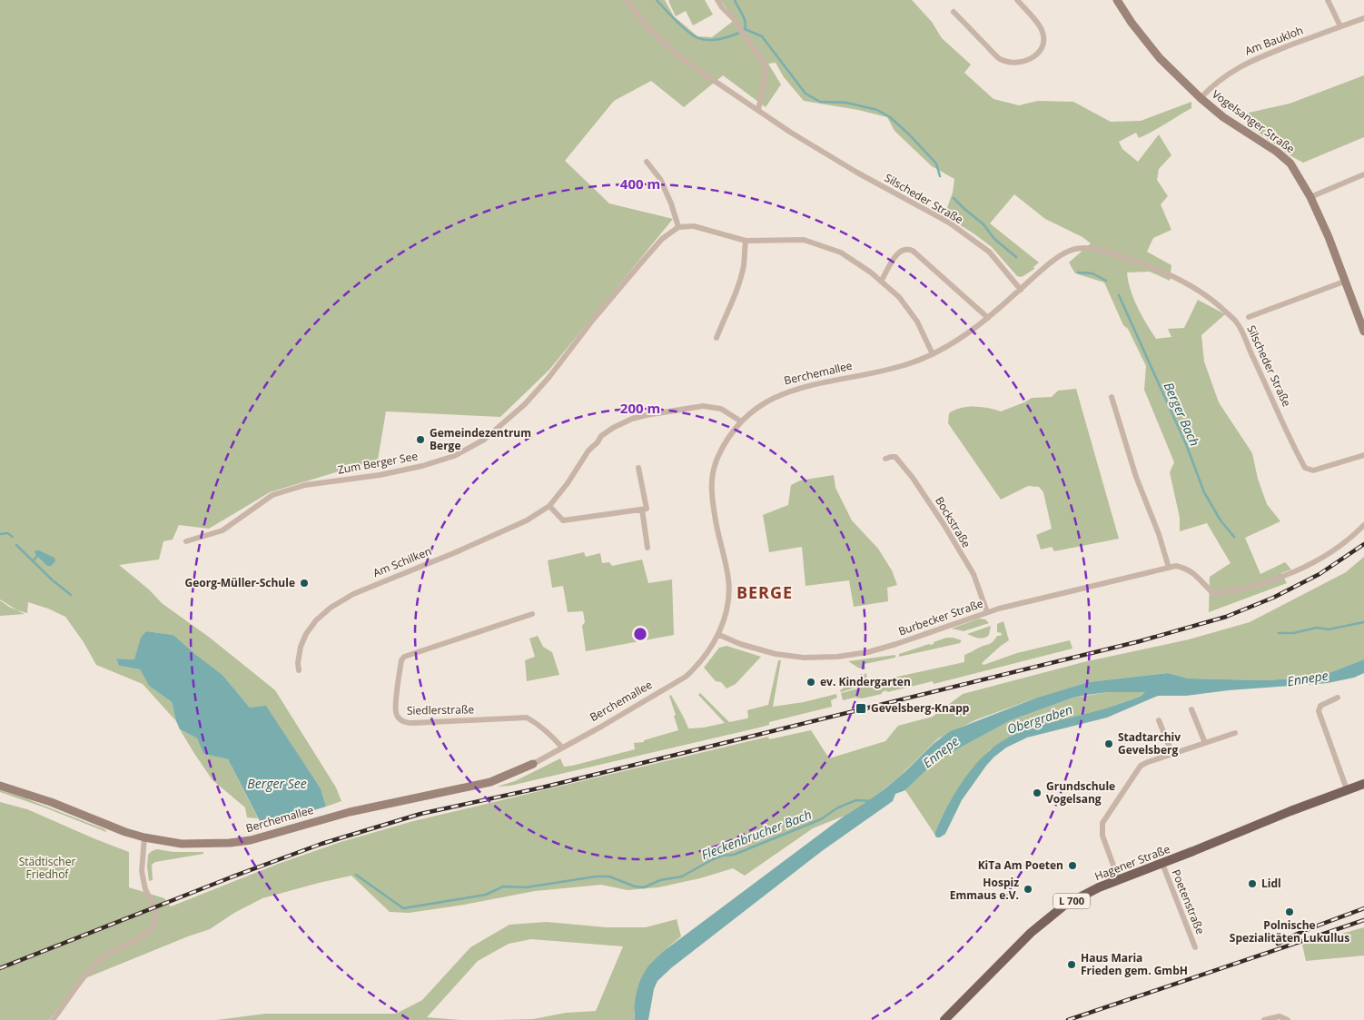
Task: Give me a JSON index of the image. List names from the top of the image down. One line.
{"streets":{"main road":["Hagener Straße","L 700"],"street":["Am Baukloh","Vogelsanger Straße","Silscheder Straße","Berchemallee","Zum Berger See","Bockstraße","Am Schilken","Burbecker Straße","Siedlerstraße","Poetenstraße"]},"crossings":[["Am Baukloh","Vogelsanger Straße"],["Silscheder Straße","Berchemallee"],["Berchemallee","Am Schilken"],["Berchemallee","Burbecker Straße"],["Berchemallee","Siedlerstraße"],["Bockstraße","Burbecker Straße"],["Hagener Straße","Poetenstraße"]],"districts":["BERGE"],"water":["Berger Bach","Ennepe","Obergraben","Berger See","Fleckenbrucher Bach"],"parks":["Städtischer Friedhof"],"places":{"other":["Gemeindezentrum Berge","Georg-Müller-Schule","ev. Kindergarten","Stadtarchiv Gevelsberg","Grundschule Vogelsang","KiTa Am Poeten","Lidl","Hospiz Emmaus e.V.","Polnische Spezialitäten Lukullus","Haus Maria Frieden gem. GmbH"],"transit":["Gevelsberg-Knapp"]},"rings":["400 m","200 m"]}
